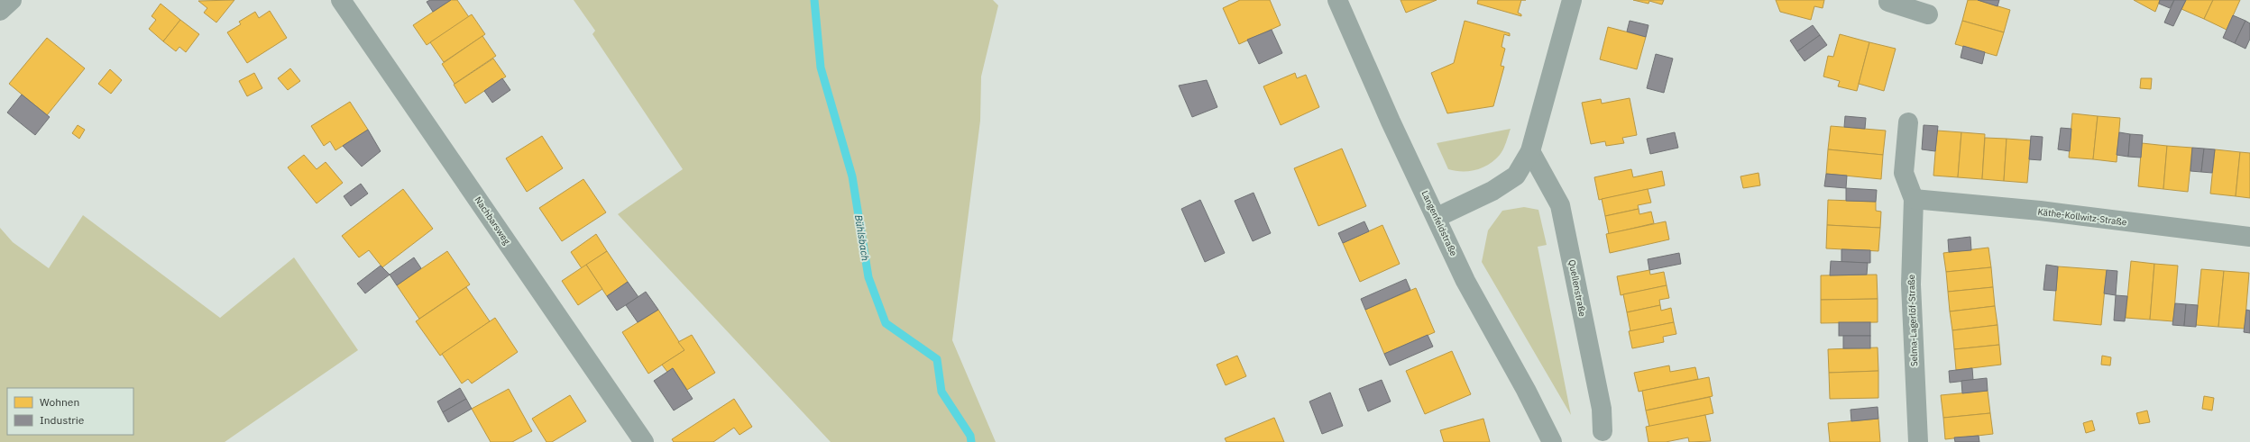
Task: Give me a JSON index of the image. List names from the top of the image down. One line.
{"streets":{"street":["Käthe-Kollwitz-Straße","Nachbarsweg","Langenfeldstraße","Quellenstraße","Selma-Lagerlöf-Straße"]},"crossings":[["Käthe-Kollwitz-Straße","Selma-Lagerlöf-Straße"]],"water":["Bühlsbach"],"legend":["Wohnen","Industrie"]}
